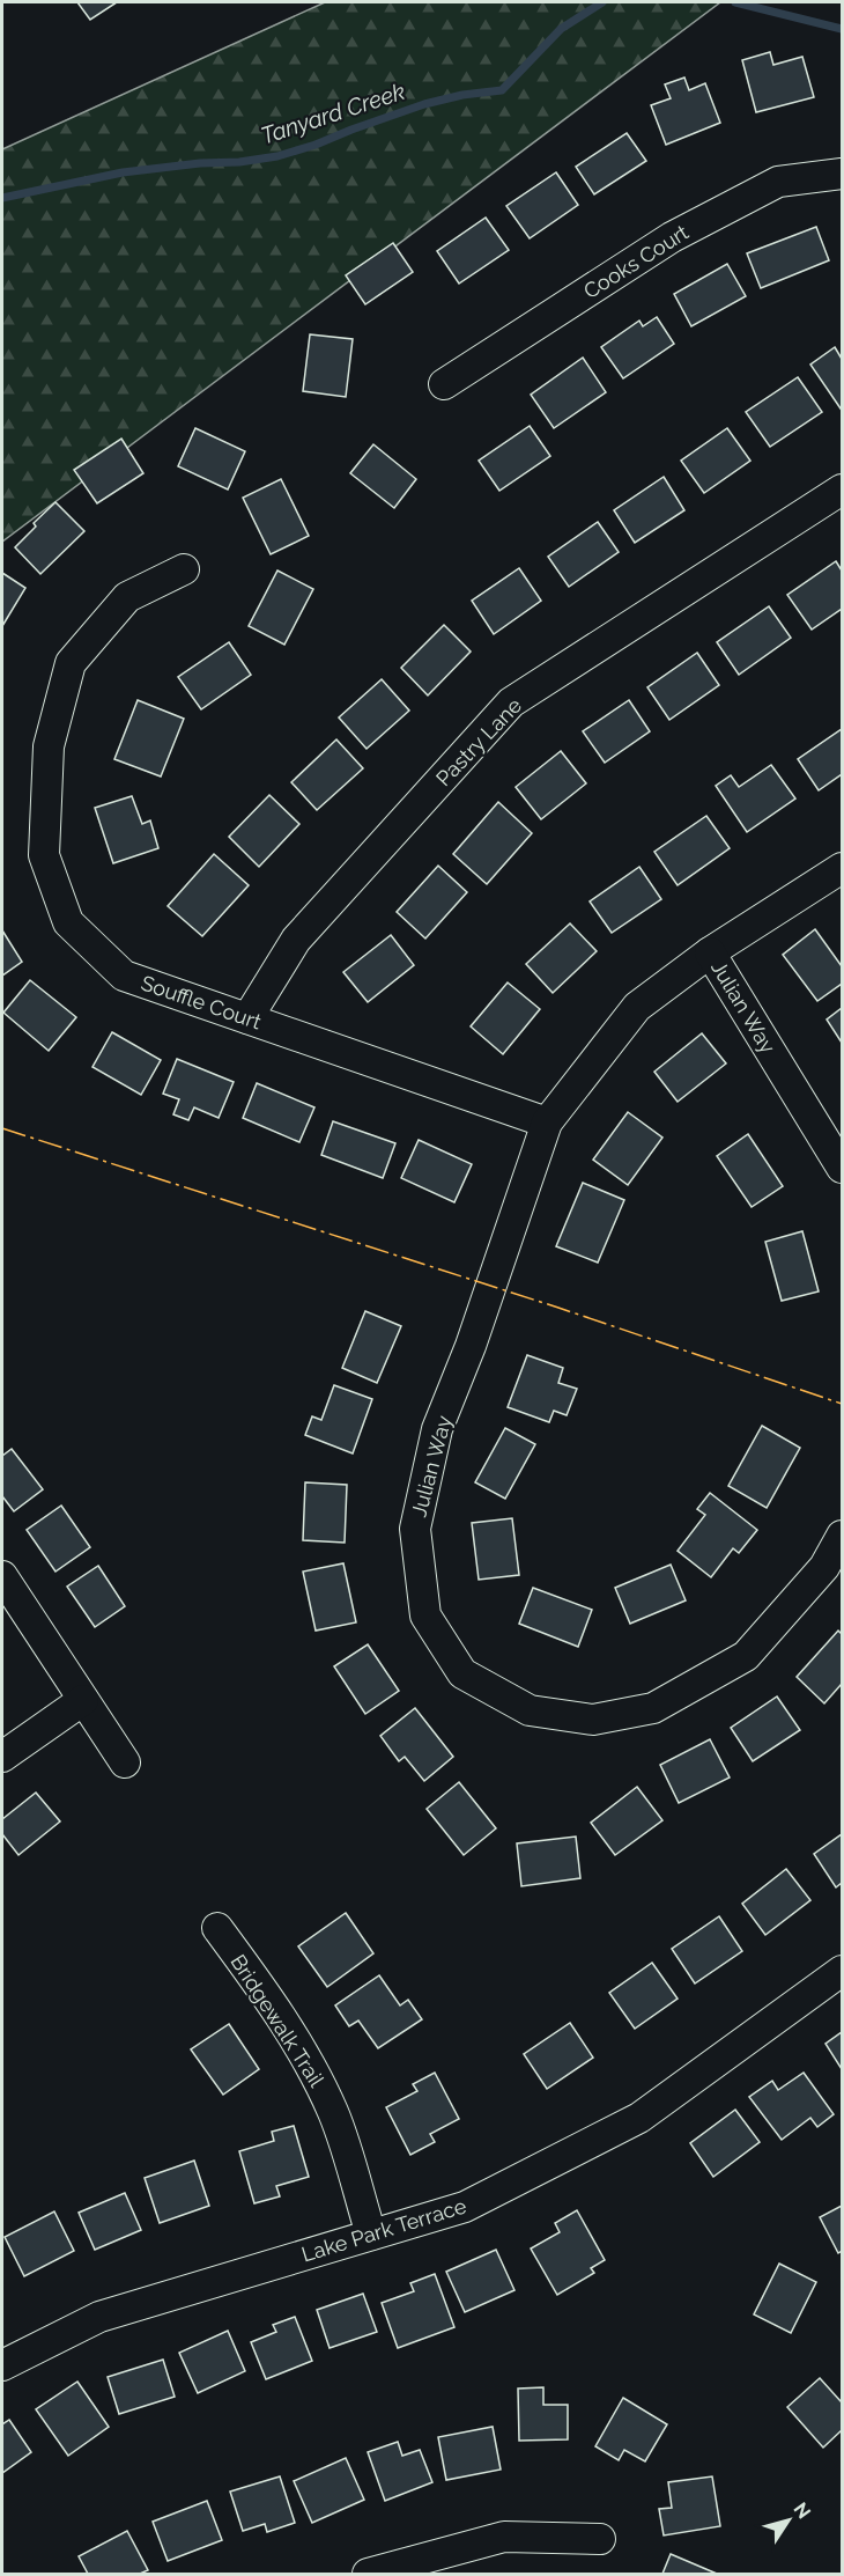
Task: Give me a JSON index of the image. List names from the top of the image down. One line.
{"streets":{"street":["Cooks Court","Pastry Lane","Souffle Court","Julian Way","Bridgewalk Trail","Lake Park Terrace"]},"crossings":[["Pastry Lane","Souffle Court"],["Souffle Court","Julian Way"],["Bridgewalk Trail","Lake Park Terrace"]],"water":["Tanyard Creek"],"north":"top right"}
